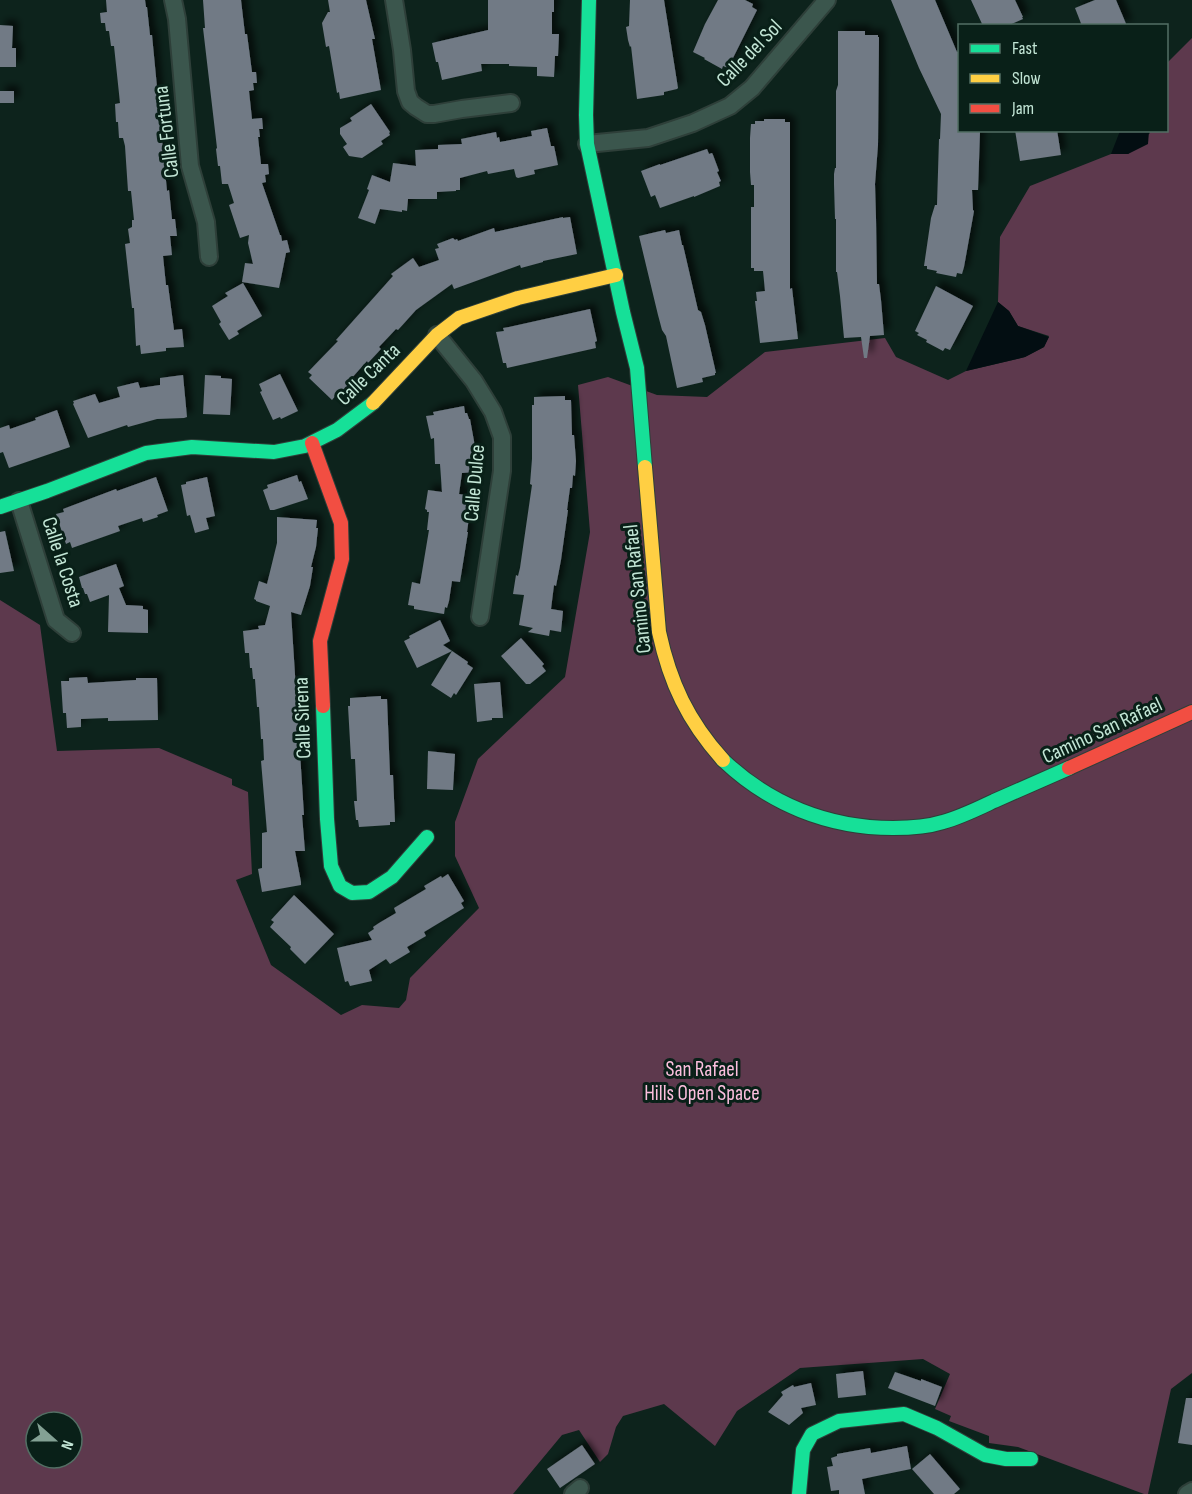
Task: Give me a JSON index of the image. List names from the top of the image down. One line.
{"streets":{"street":["Calle del Sol","Calle Fortuna","Calle Canta","Calle Dulce","Calle la Costa","Camino San Rafael","Calle Sirena"]},"crossings":[["Calle del Sol","Camino San Rafael"],["Calle Canta","Calle Dulce"],["Calle Canta","Calle la Costa"],["Calle Canta","Camino San Rafael"],["Calle Canta","Calle Sirena"]],"parks":["San Rafael Hills Open Space"],"legend":["Fast","Slow","Jam"],"north":"right"}
